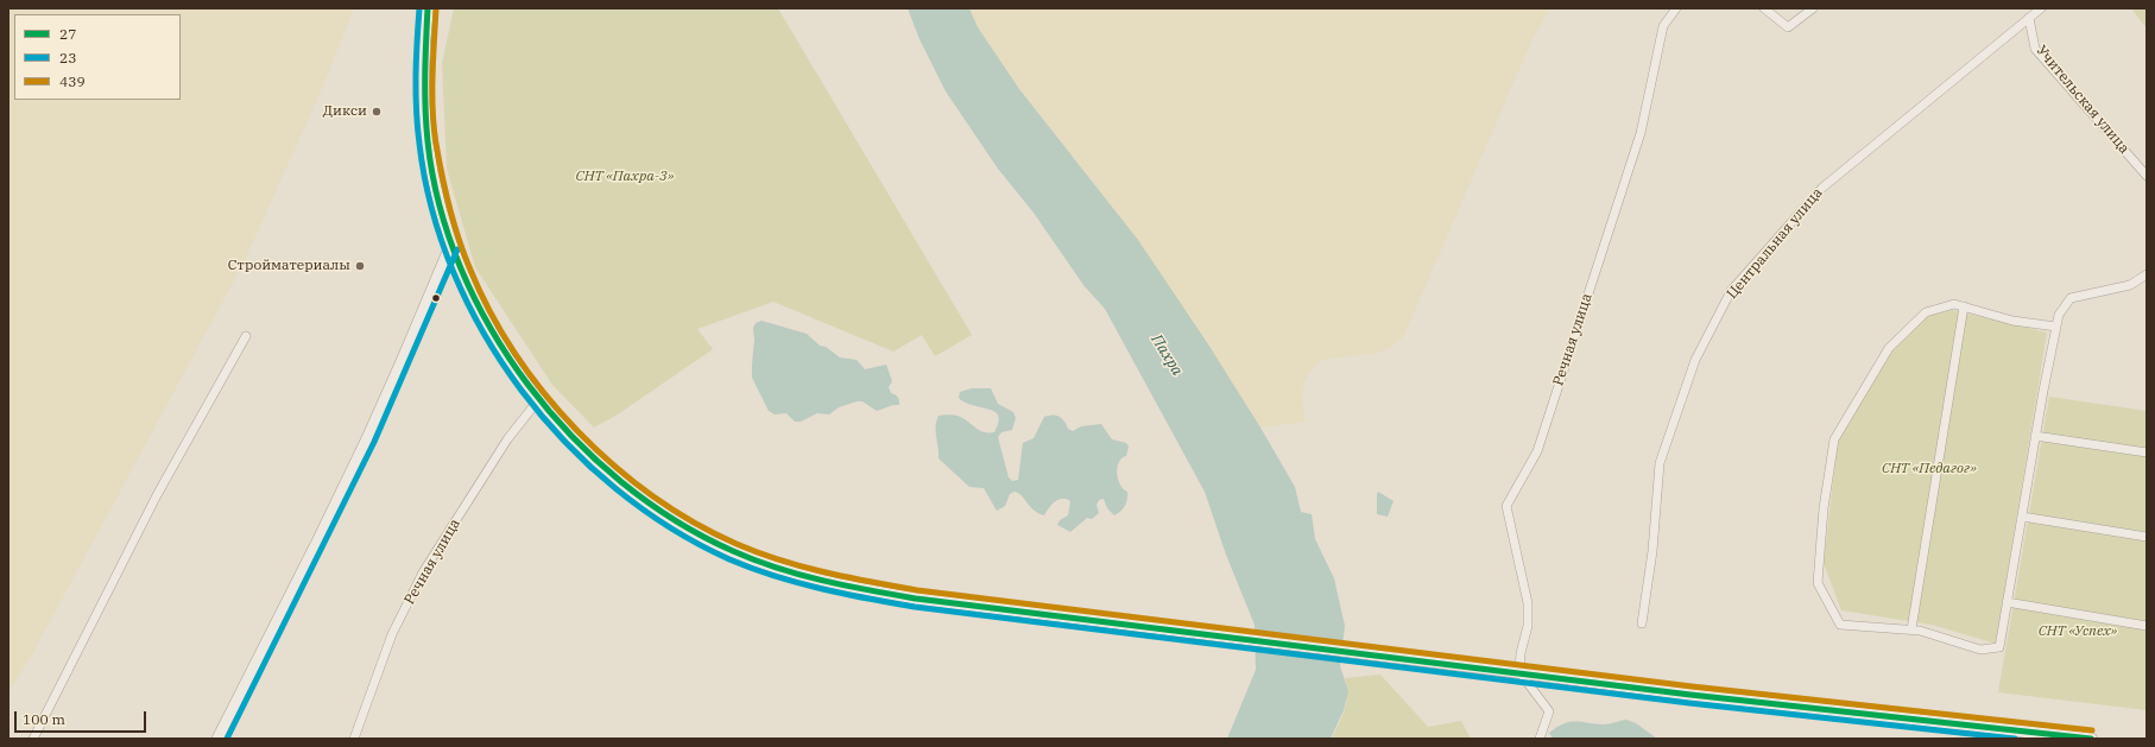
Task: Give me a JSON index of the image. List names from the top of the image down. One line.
{"streets":{"street":["Учительская улица","Центральная улица","Речная улица"]},"crossings":[["Учительская улица","Центральная улица"]],"water":["Пахра"],"parks":["СНТ «Пахра-3»","СНТ «Педагог»","СНТ «Успех»"],"places":["Дикси","Стройматериалы"],"lines":["transit line 27","transit line 23","transit line 439"],"legend":["27","23","439"],"scale_bar":"100 m"}
